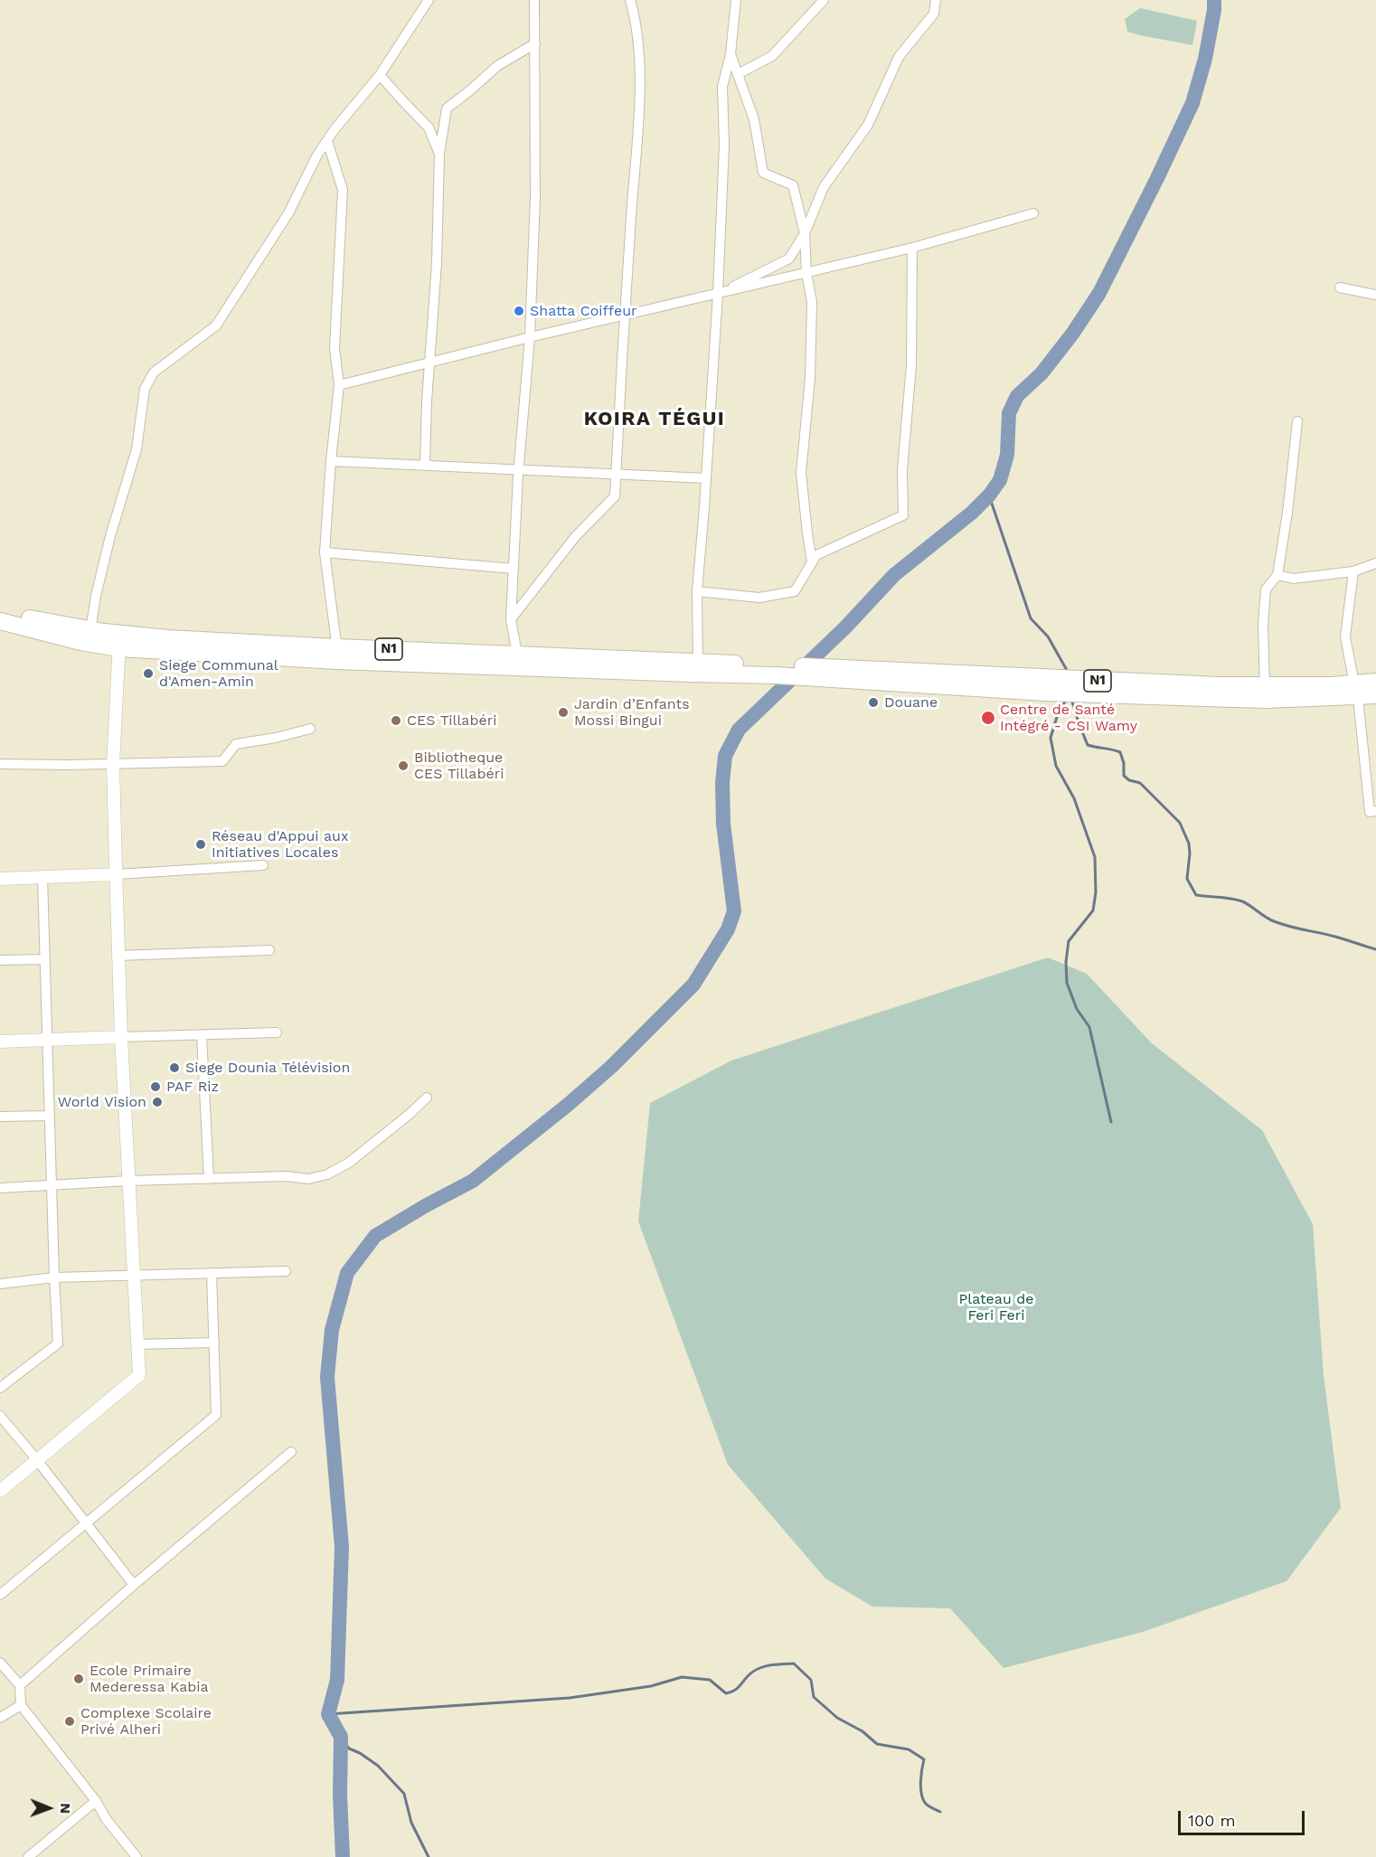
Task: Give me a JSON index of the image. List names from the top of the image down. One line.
{"streets":{"main road":["N1"]},"districts":["KOIRA TÉGUI"],"parks":["Plateau de Feri Feri"],"places":["Shatta Coiffeur","Siege Communal d'Amen-Amin","Douane","Jardin d’Enfants Mossi Bingui","Centre de Santé Intégré - CSI Wamy","CES Tillabéri","Bibliotheque CES Tillabéri","Réseau d'Appui aux Initiatives Locales","Siege Dounia Télévision","PAF Riz","World Vision","Ecole Primaire Mederessa Kabia","Complexe Scolaire Privé Alheri"],"scale_bar":"100 m","north":"right"}
